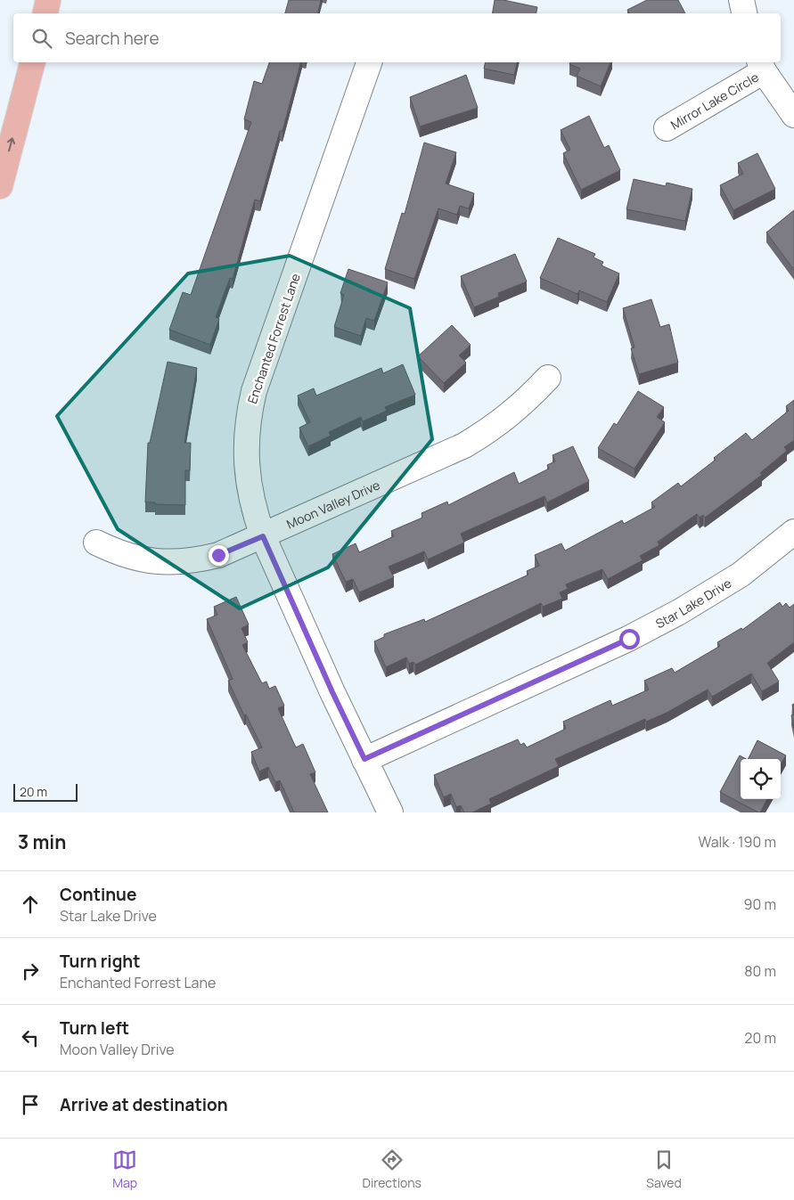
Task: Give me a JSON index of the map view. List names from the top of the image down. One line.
{"streets":{"street":["Mirror Lake Circle","Enchanted Forrest Lane","Moon Valley Drive","Star Lake Drive"]},"crossings":[["Enchanted Forrest Lane","Moon Valley Drive"],["Enchanted Forrest Lane","Star Lake Drive"]],"scale_bar":"20 m","page":{"search":"Search here","scale":"20 m","heading":["3 min","Walk · 190 m"],"list":[["Continue","Star Lake Drive","90 m"],["Turn right","Enchanted Forrest Lane","80 m"],["Turn left","Moon Valley Drive","20 m"],"Arrive at destination"],"nav":["Map","Directions","Saved"]}}
